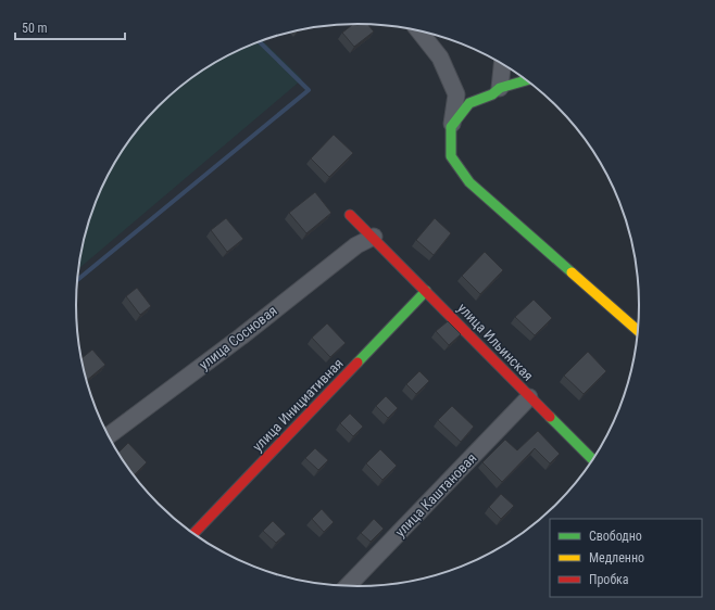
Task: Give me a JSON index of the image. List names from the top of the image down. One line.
{"streets":{"street":["улица Сосновая","улица Ильинская","улица Инициативная","улица Каштановая"]},"crossings":[["улица Сосновая","улица Ильинская"],["улица Ильинская","улица Инициативная"],["улица Ильинская","улица Каштановая"]],"legend":["Свободно","Медленно","Пробка"],"scale_bar":"50 m"}
